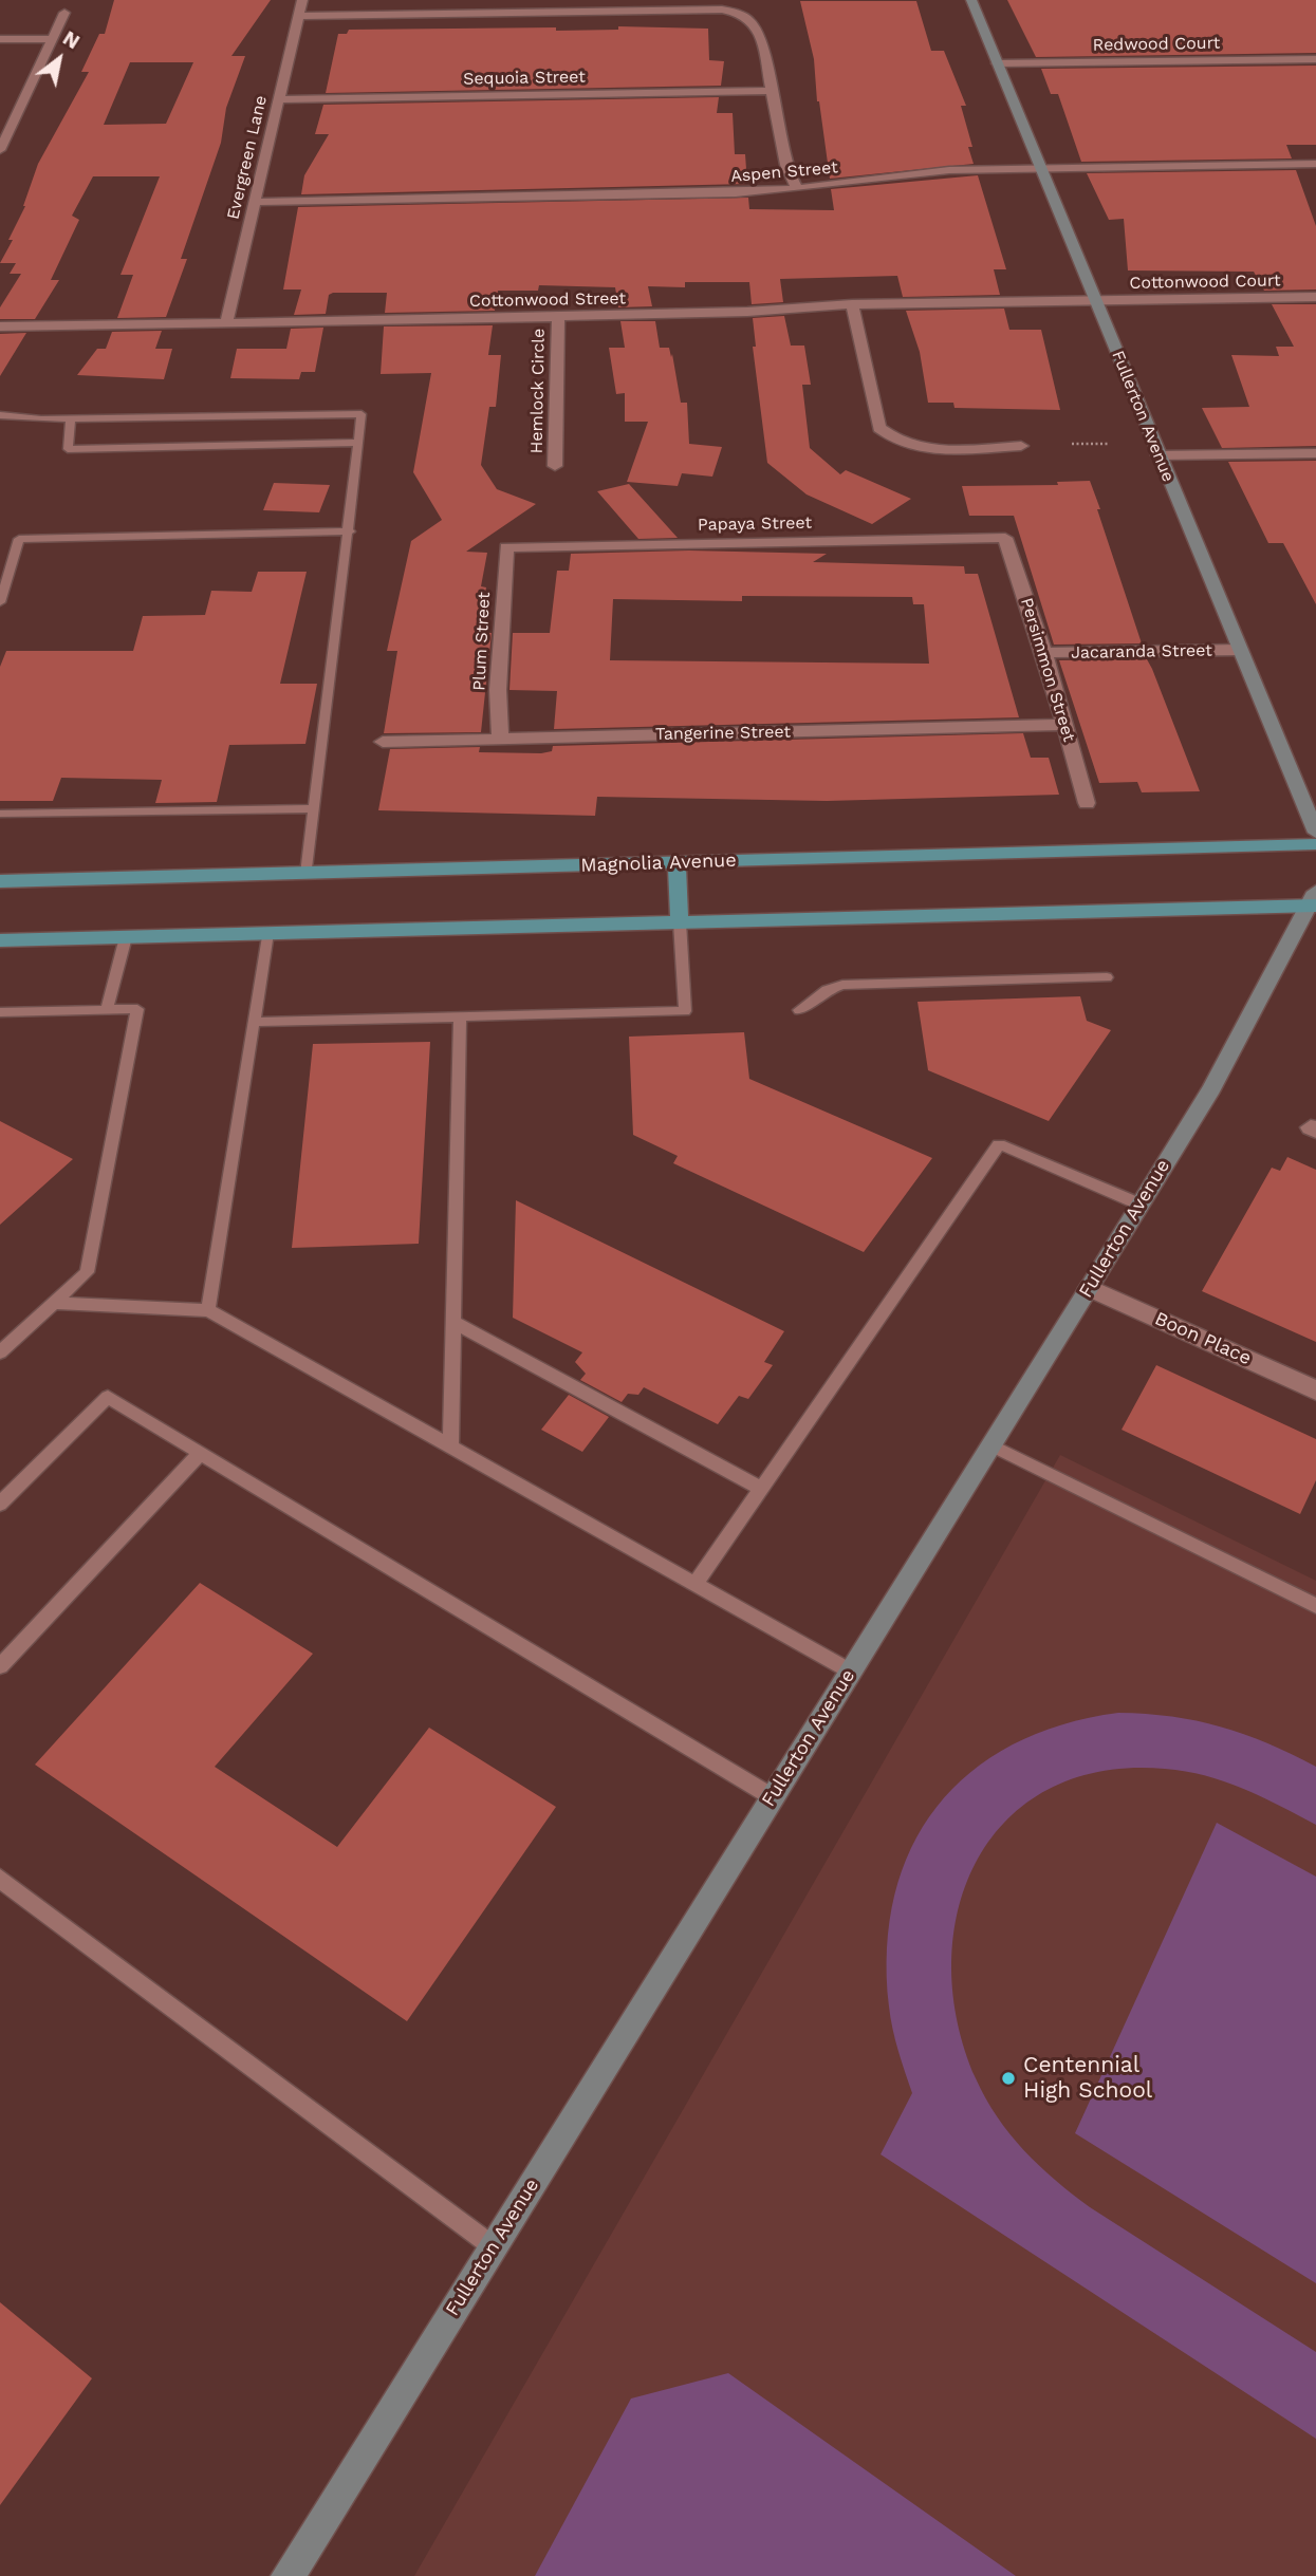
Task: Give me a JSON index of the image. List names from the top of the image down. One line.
{"streets":{"main road":["Fullerton Avenue","Magnolia Avenue"],"street":["Redwood Court","Sequoia Street","Evergreen Lane","Aspen Street","Cottonwood Court","Cottonwood Street","Hemlock Circle","Papaya Street","Plum Street","Jacaranda Street","Persimmon Street","Tangerine Street","Boon Place"]},"crossings":[["Redwood Court","Fullerton Avenue"],["Sequoia Street","Evergreen Lane"],["Evergreen Lane","Aspen Street"],["Evergreen Lane","Cottonwood Street"],["Aspen Street","Fullerton Avenue"],["Cottonwood Court","Cottonwood Street"],["Cottonwood Court","Fullerton Avenue"],["Cottonwood Street","Hemlock Circle"],["Cottonwood Street","Fullerton Avenue"],["Fullerton Avenue","Jacaranda Street"],["Fullerton Avenue","Boon Place"],["Papaya Street","Plum Street"],["Papaya Street","Persimmon Street"],["Plum Street","Tangerine Street"],["Jacaranda Street","Persimmon Street"],["Persimmon Street","Tangerine Street"]],"places":["Centennial High School"],"north":"top right"}
